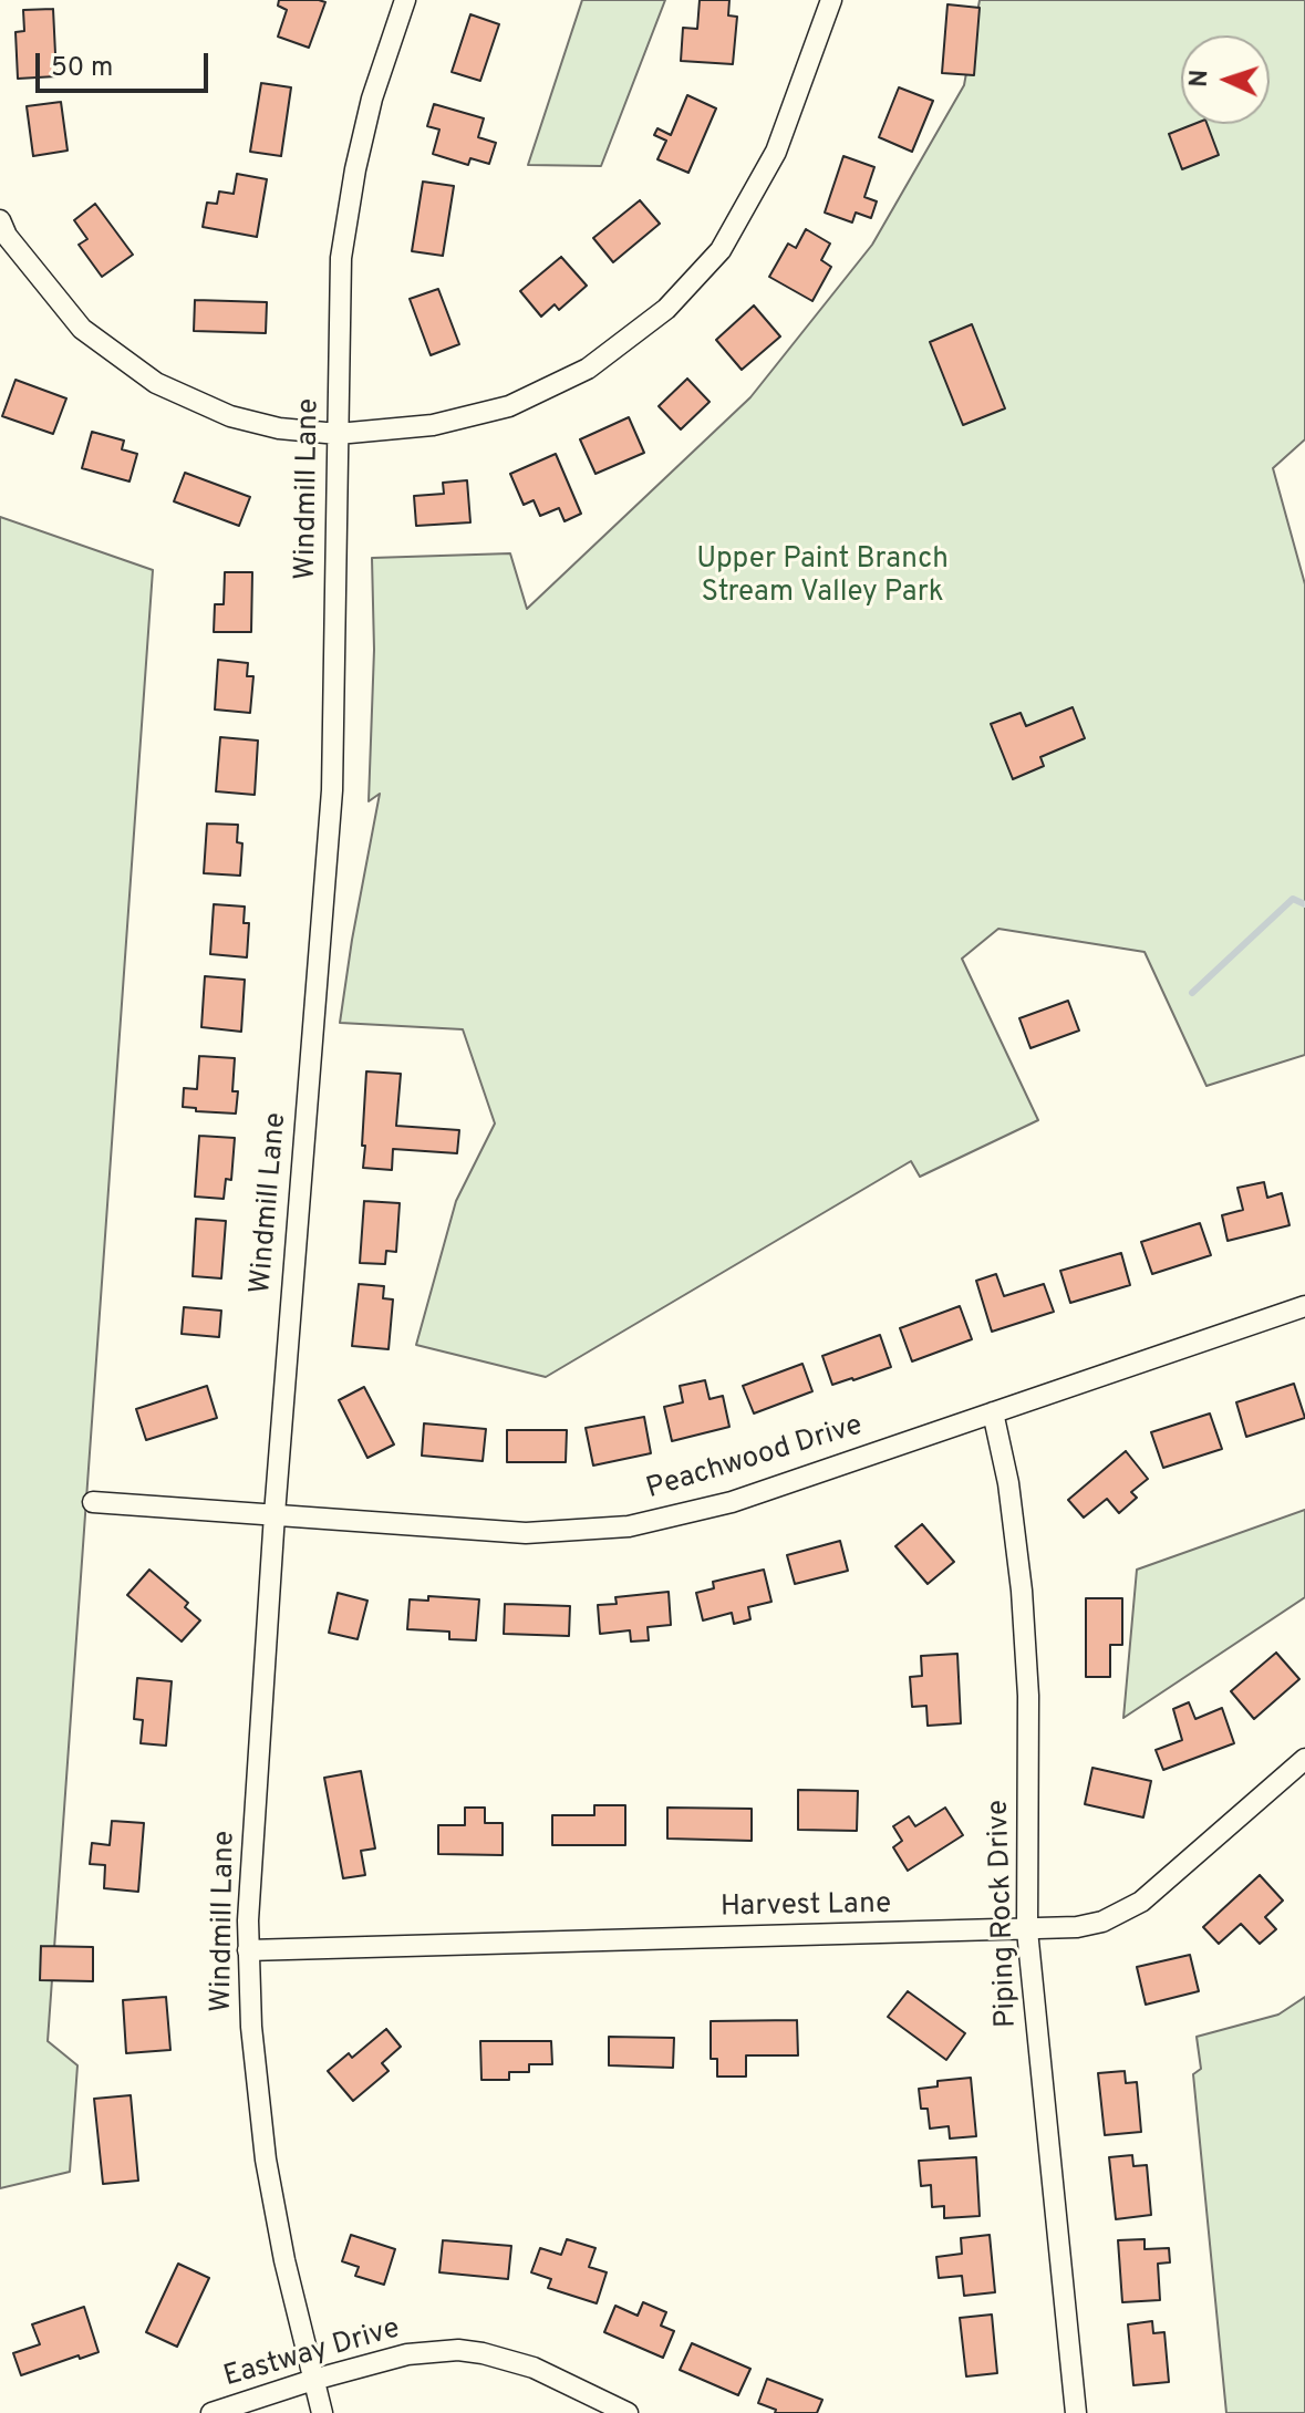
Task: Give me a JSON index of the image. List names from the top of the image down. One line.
{"streets":{"street":["Windmill Lane","Peachwood Drive","Harvest Lane","Piping Rock Drive","Eastway Drive"]},"crossings":[["Windmill Lane","Peachwood Drive"],["Windmill Lane","Harvest Lane"],["Windmill Lane","Eastway Drive"],["Peachwood Drive","Piping Rock Drive"],["Harvest Lane","Piping Rock Drive"]],"parks":["Upper Paint Branch Stream Valley Park"],"scale_bar":"50 m","north":"left"}
